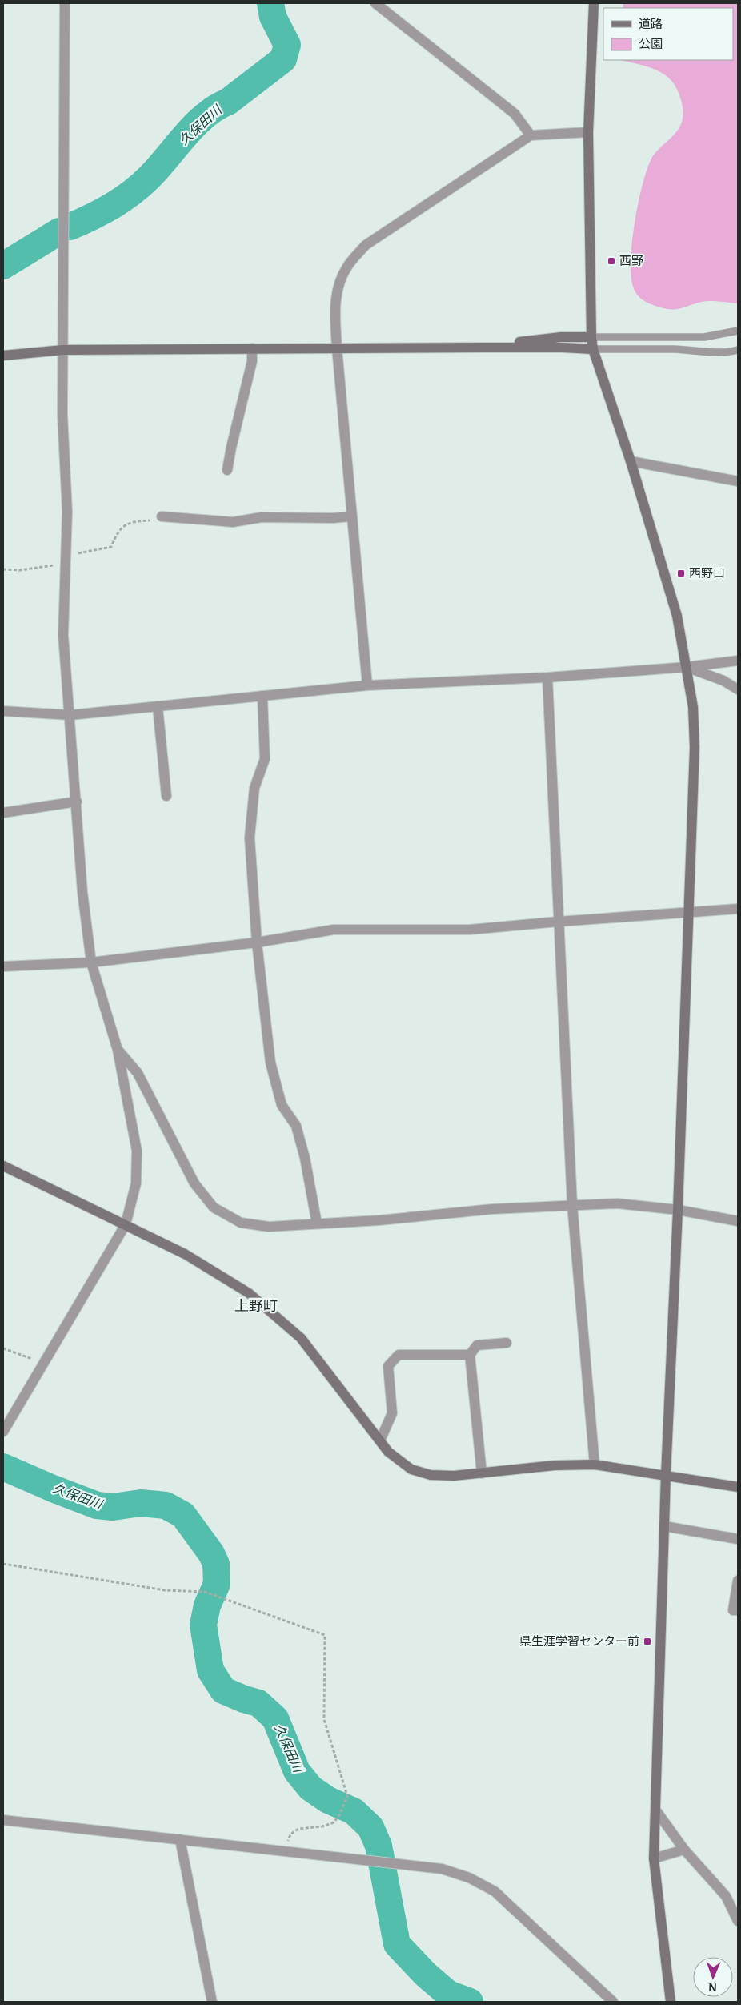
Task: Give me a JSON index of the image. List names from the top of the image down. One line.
{"districts":["上野町"],"water":["久保田川"],"places":{"transit":["西野","西野口","県生涯学習センター前"]},"legend":["道路","公園"],"north":"bottom"}
